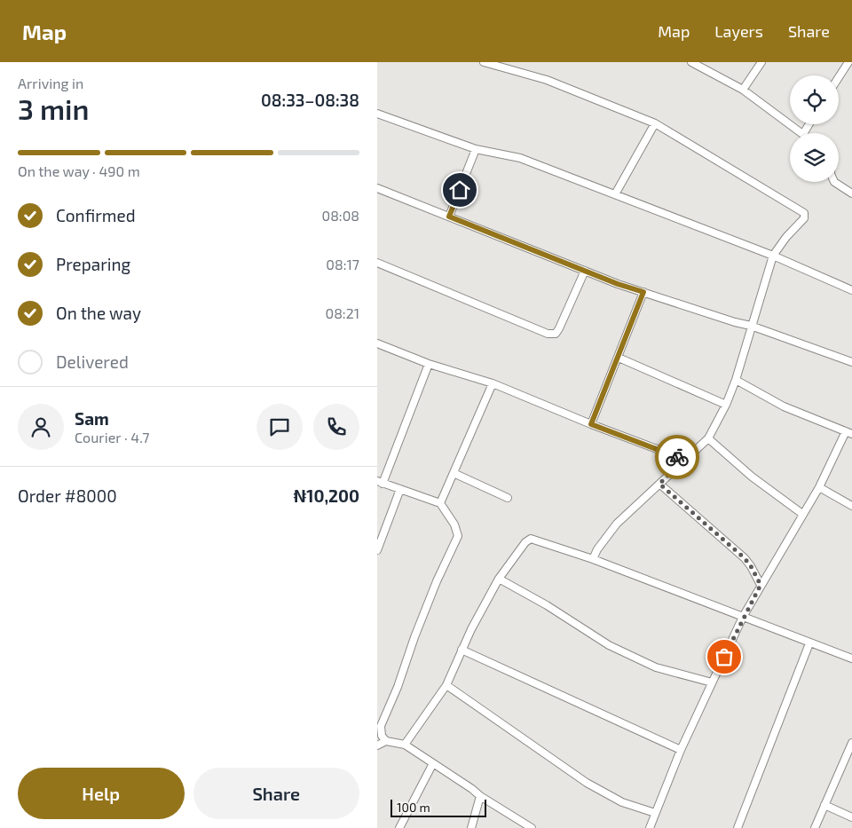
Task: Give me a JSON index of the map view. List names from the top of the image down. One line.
{"scale_bar":"100 m","page":{"header":"Map","nav":["Map","Layers","Share"],"heading":["3 min","Arriving in","08:33–08:38"],"panel":["Sam","Courier · 4.7","Order #8000","₦10,200"],"bar":"On the way · 490 m","list":[["Confirmed","08:08"],["Preparing","08:17"],["On the way","08:21"],"Delivered"],"buttons":["Help","Share"],"scale":"100 m"}}
